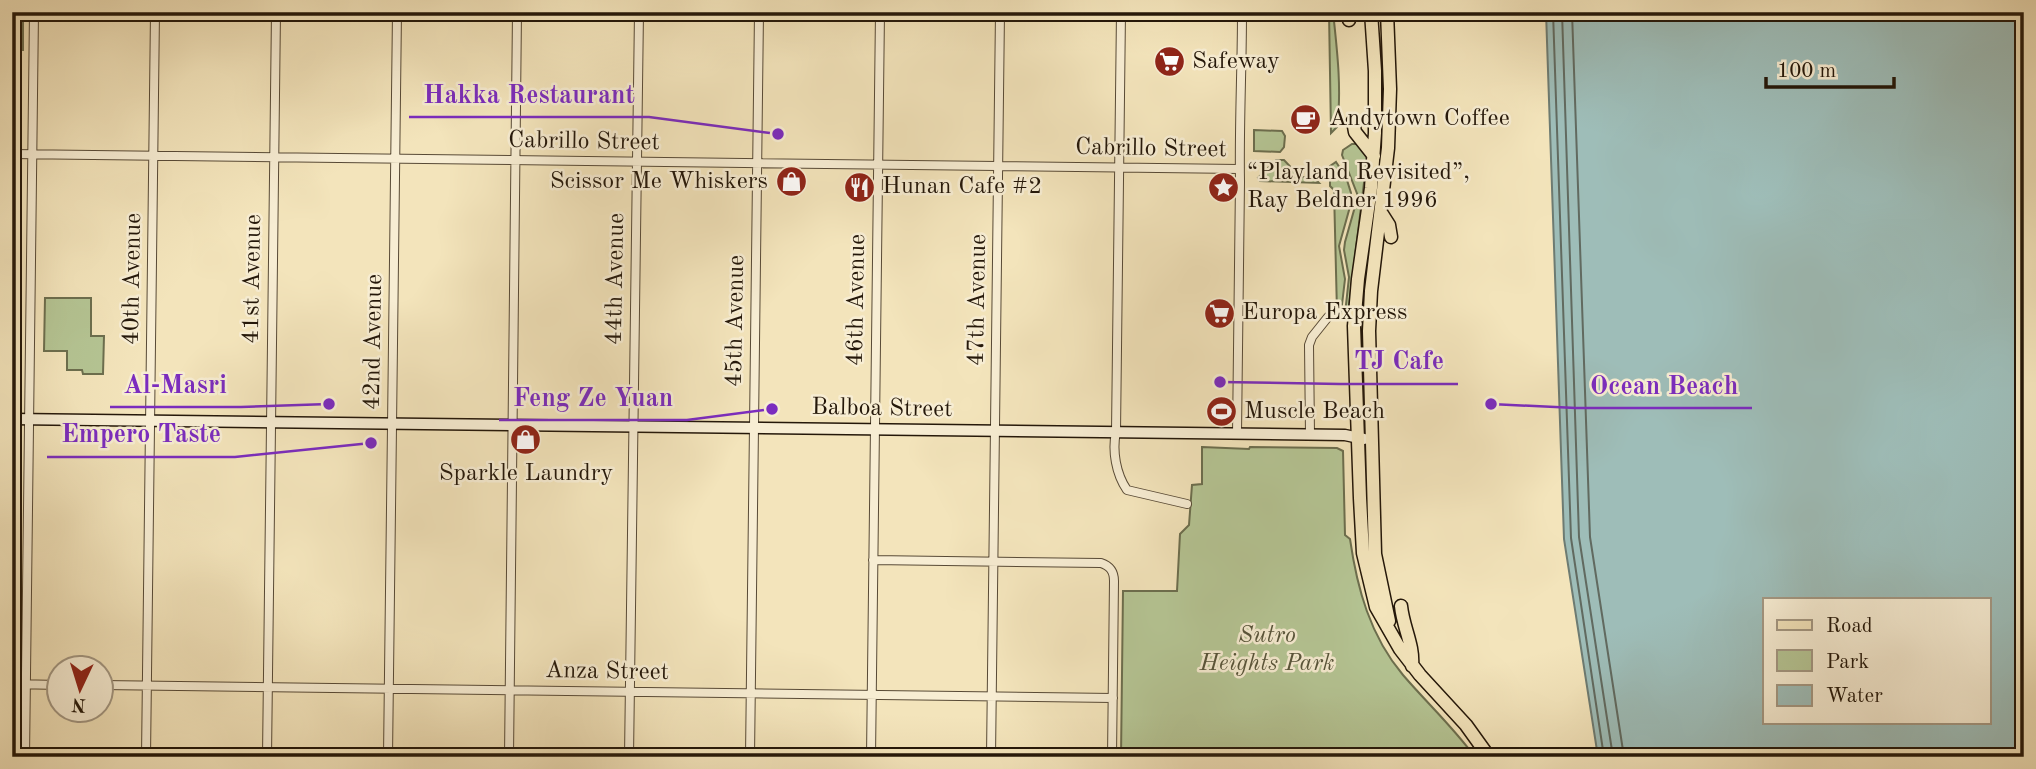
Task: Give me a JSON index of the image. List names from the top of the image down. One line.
{"streets":{"street":["Cabrillo Street","40th Avenue","41st Avenue","44th Avenue","46th Avenue","47th Avenue","45th Avenue","42nd Avenue","Balboa Street","Anza Street"]},"crossings":[["Cabrillo Street","40th Avenue"],["Cabrillo Street","41st Avenue"],["Cabrillo Street","44th Avenue"],["Cabrillo Street","46th Avenue"],["Cabrillo Street","47th Avenue"],["Cabrillo Street","45th Avenue"],["Cabrillo Street","42nd Avenue"],["40th Avenue","Balboa Street"],["40th Avenue","Anza Street"],["41st Avenue","Balboa Street"],["41st Avenue","Anza Street"],["44th Avenue","Balboa Street"],["44th Avenue","Anza Street"],["46th Avenue","Balboa Street"],["46th Avenue","Anza Street"],["47th Avenue","Balboa Street"],["47th Avenue","Anza Street"],["45th Avenue","Balboa Street"],["45th Avenue","Anza Street"],["42nd Avenue","Balboa Street"],["42nd Avenue","Anza Street"]],"parks":["Sutro Heights Park"],"places":{"supermarket":["Safeway","Europa Express"],"cafe":["Andytown Coffee"],"other":["Hakka Restaurant","TJ Cafe","Al-Masri","Ocean Beach","Feng Ze Yuan","Empero Taste"],"shop":["Scissor Me Whiskers","Sparkle Laundry"],"restaurant":["Hunan Cafe #2"],"place":["“Playland Revisited”, Ray Beldner 1996"],"sports":["Muscle Beach"]},"legend":["Road","Park","Water"],"scale_bar":"100 m","north":"bottom"}
